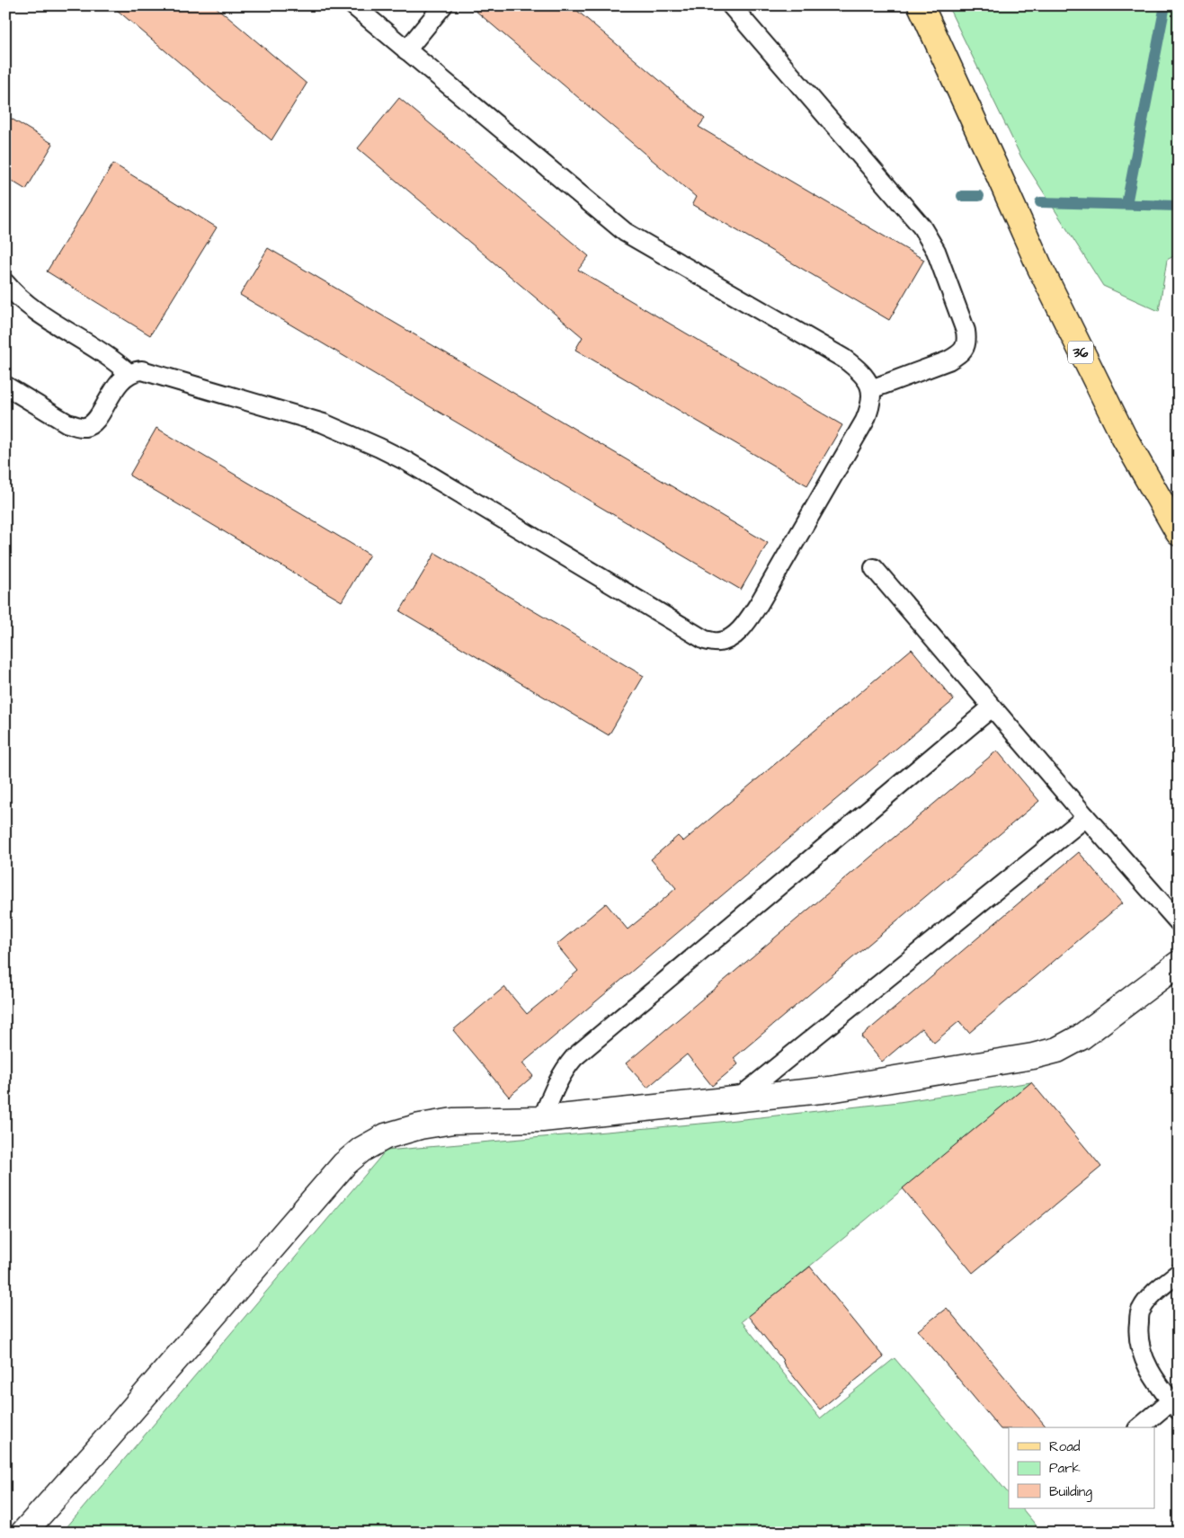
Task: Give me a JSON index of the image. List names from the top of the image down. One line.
{"streets":{"main road":["36"]},"legend":["Road","Park","Building"]}
